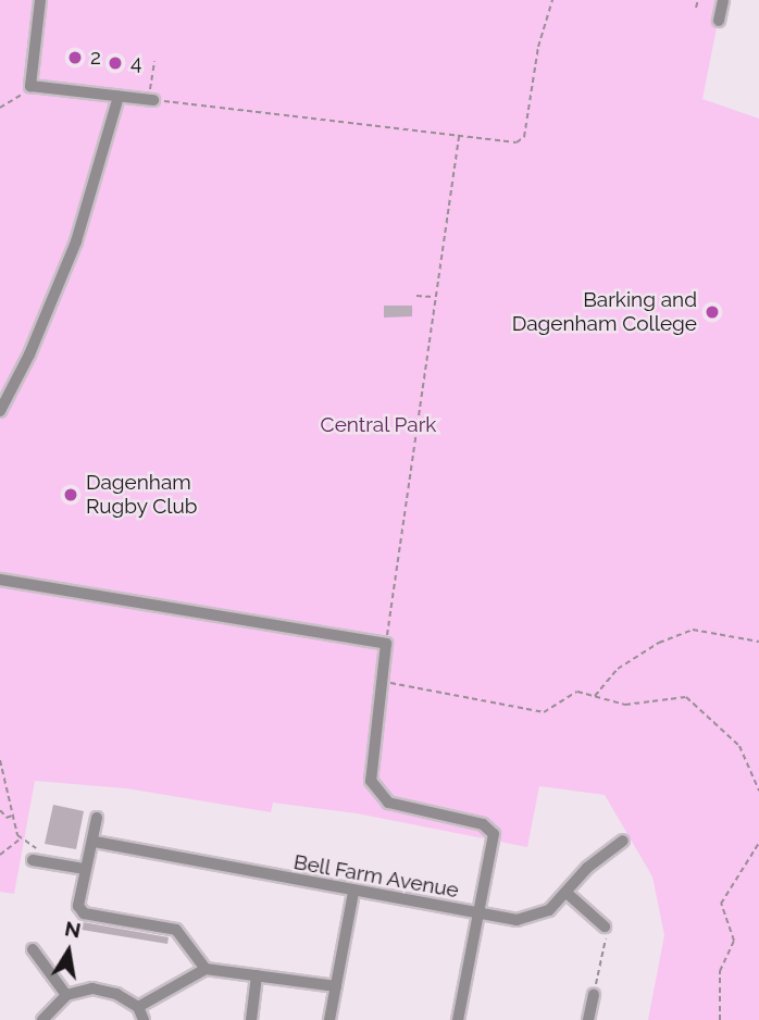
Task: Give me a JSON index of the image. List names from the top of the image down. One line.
{"streets":{"street":["Bell Farm Avenue"]},"parks":["Central Park"],"places":["2","4","Barking and Dagenham College","Dagenham Rugby Club"],"north":"top"}
